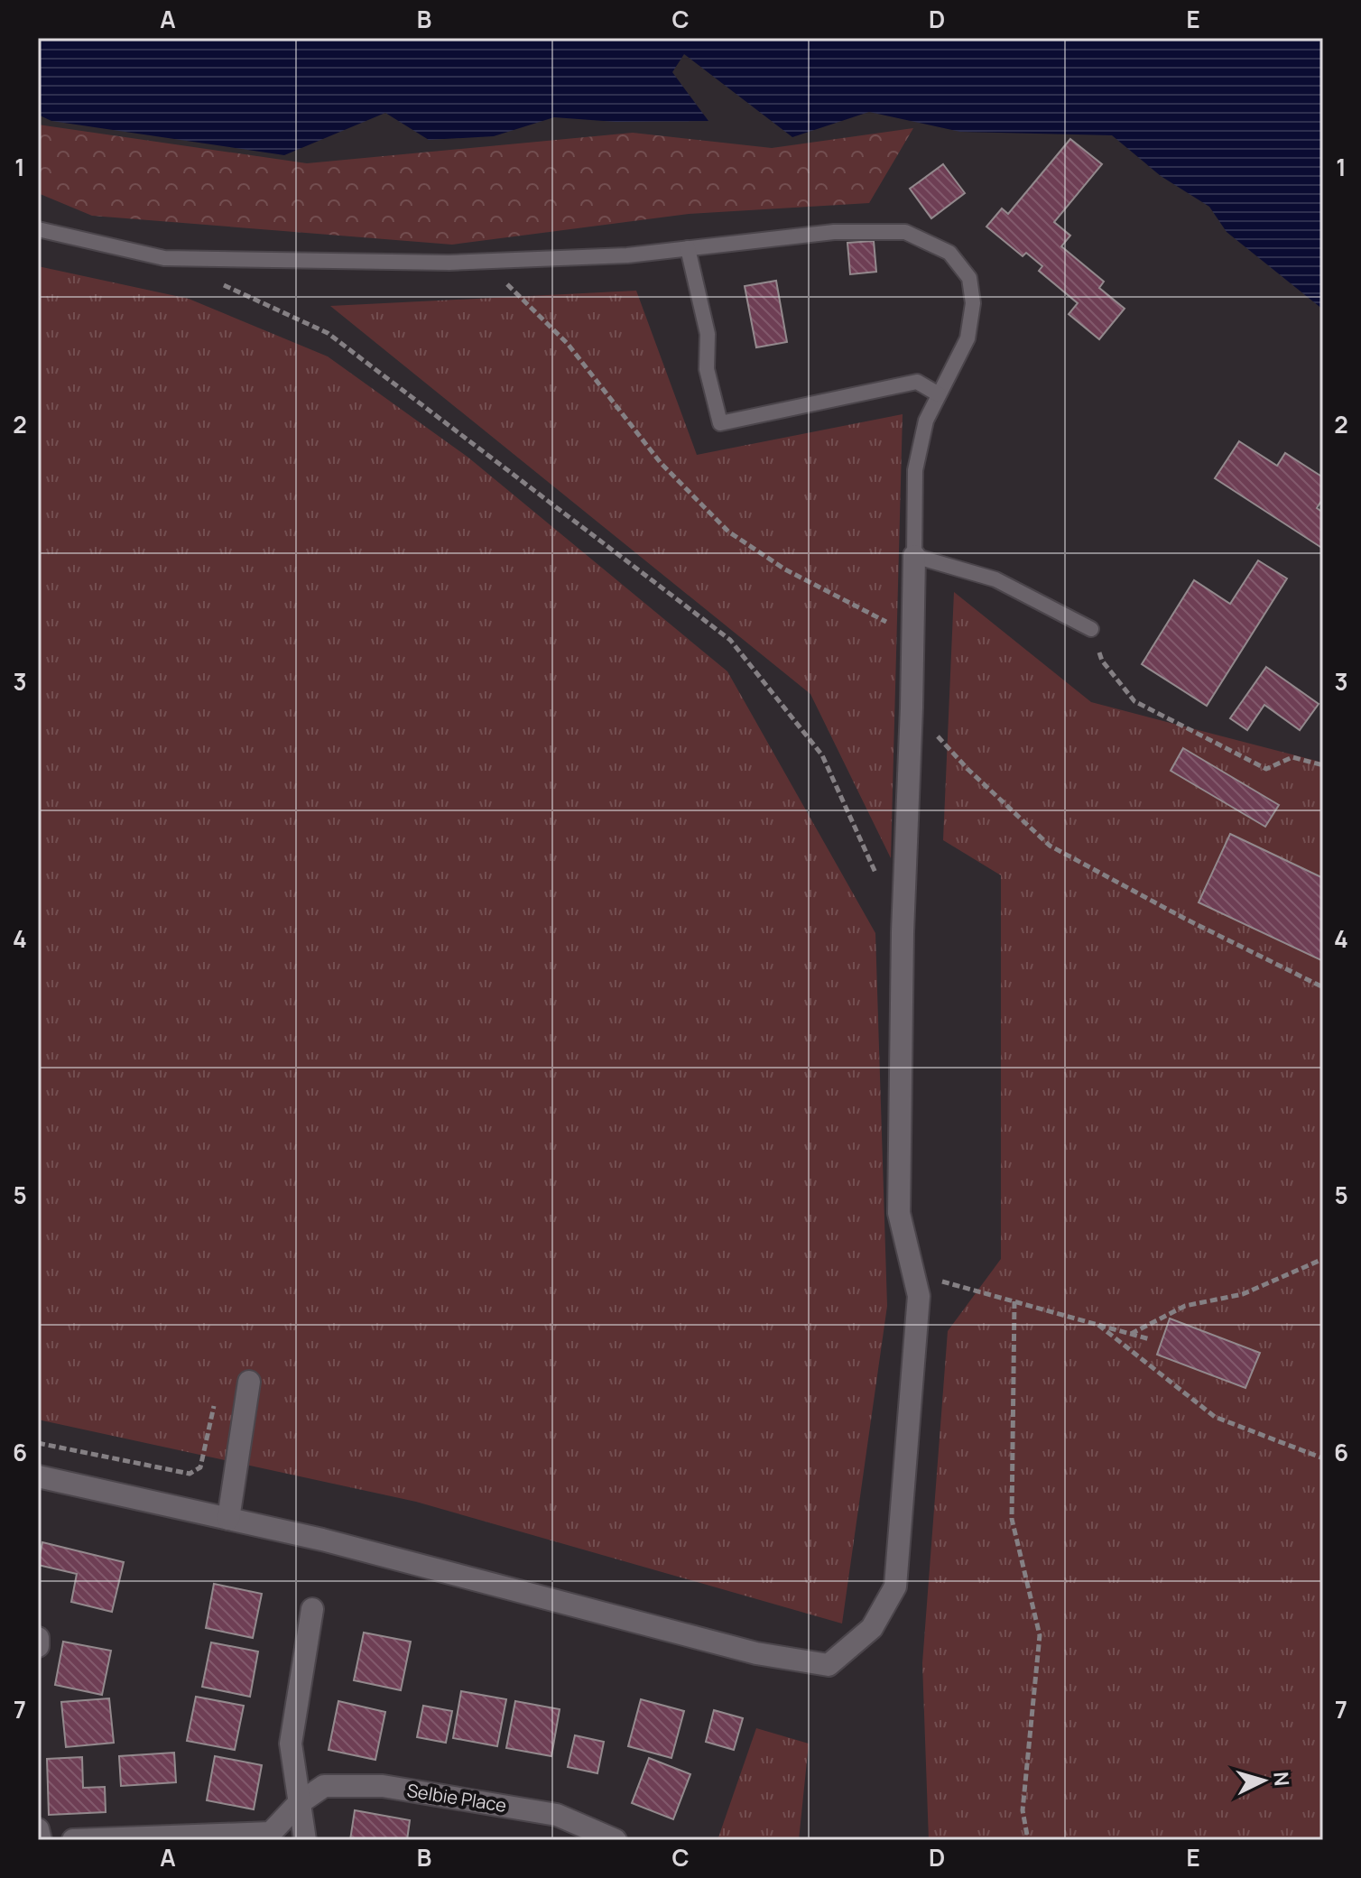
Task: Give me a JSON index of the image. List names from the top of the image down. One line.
{"streets":{"street":["Selbie Place"]},"north":"right","grid":{"columns":["A","B","C","D","E"],"rows":["1","2","3","4","5","6","7"]}}
